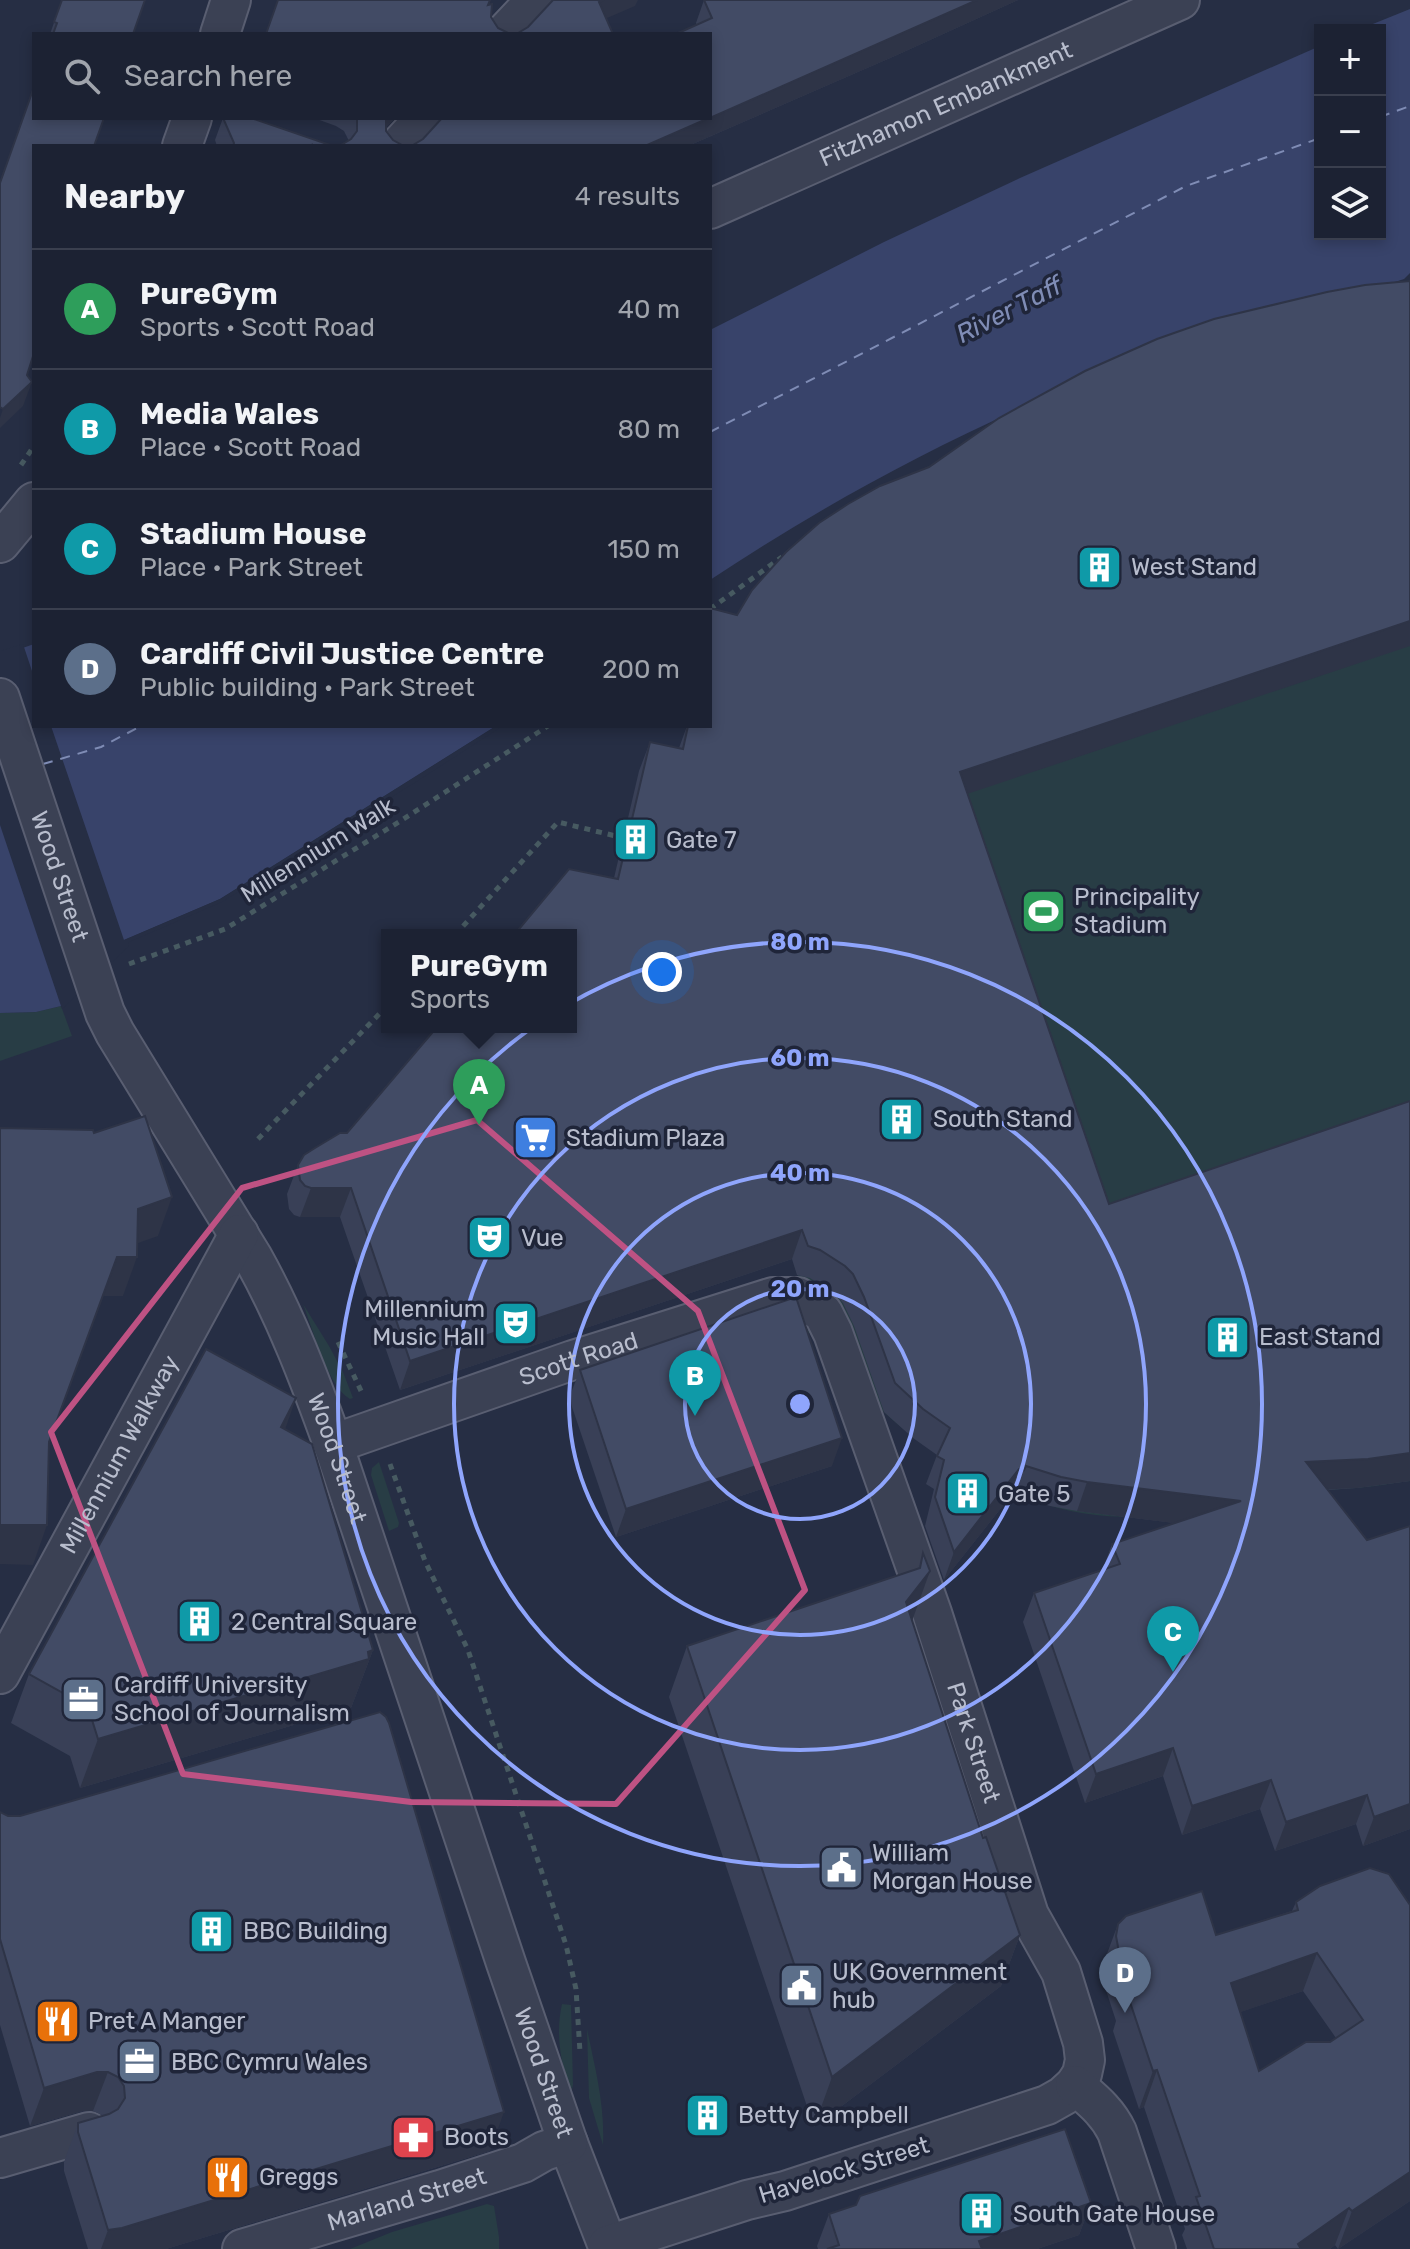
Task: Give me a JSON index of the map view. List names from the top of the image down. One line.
{"streets":{"street":["Fitzhamon Embankment","Wood Street","Scott Road","Millennium Walkway","Park Street","Havelock Street","Marland Street"],"path":["Millennium Walk"]},"crossings":[["Millennium Walk","Wood Street"],["Wood Street","Scott Road"],["Wood Street","Millennium Walkway"],["Wood Street","Havelock Street"],["Wood Street","Marland Street"],["Scott Road","Park Street"],["Park Street","Havelock Street"]],"water":["River Taff"],"places":{"building":["West Stand","Gate 7","South Stand","East Stand","Gate 5","2 Central Square","BBC Building","Betty Campbell","South Gate House"],"sports":["Principality Stadium"],"supermarket":["Stadium Plaza"],"theatre":["Vue","Millennium Music Hall"],"office":["Cardiff University School of Journalism","BBC Cymru Wales"],"public building":["William Morgan House","UK Government hub"],"restaurant":["Pret A Manger","Greggs"],"pharmacy":["Boots"]},"page":{"map_buttons":["+","−"],"search":"Search here","heading":["Nearby","4 results"],"list":[{"mark":"A","name":"PureGym","note":"Sports · Scott Road","value":"40 m"},{"mark":"B","name":"Media Wales","note":"Place · Scott Road","value":"80 m"},{"mark":"C","name":"Stadium House","note":"Place · Park Street","value":"150 m"},{"mark":"D","name":"Cardiff Civil Justice Centre","note":"Public building · Park Street","value":"200 m"}],"popup":["PureGym","Sports"],"pins":["A","B","C","D"]},"rings":["80 m","60 m","40 m","20 m"]}
